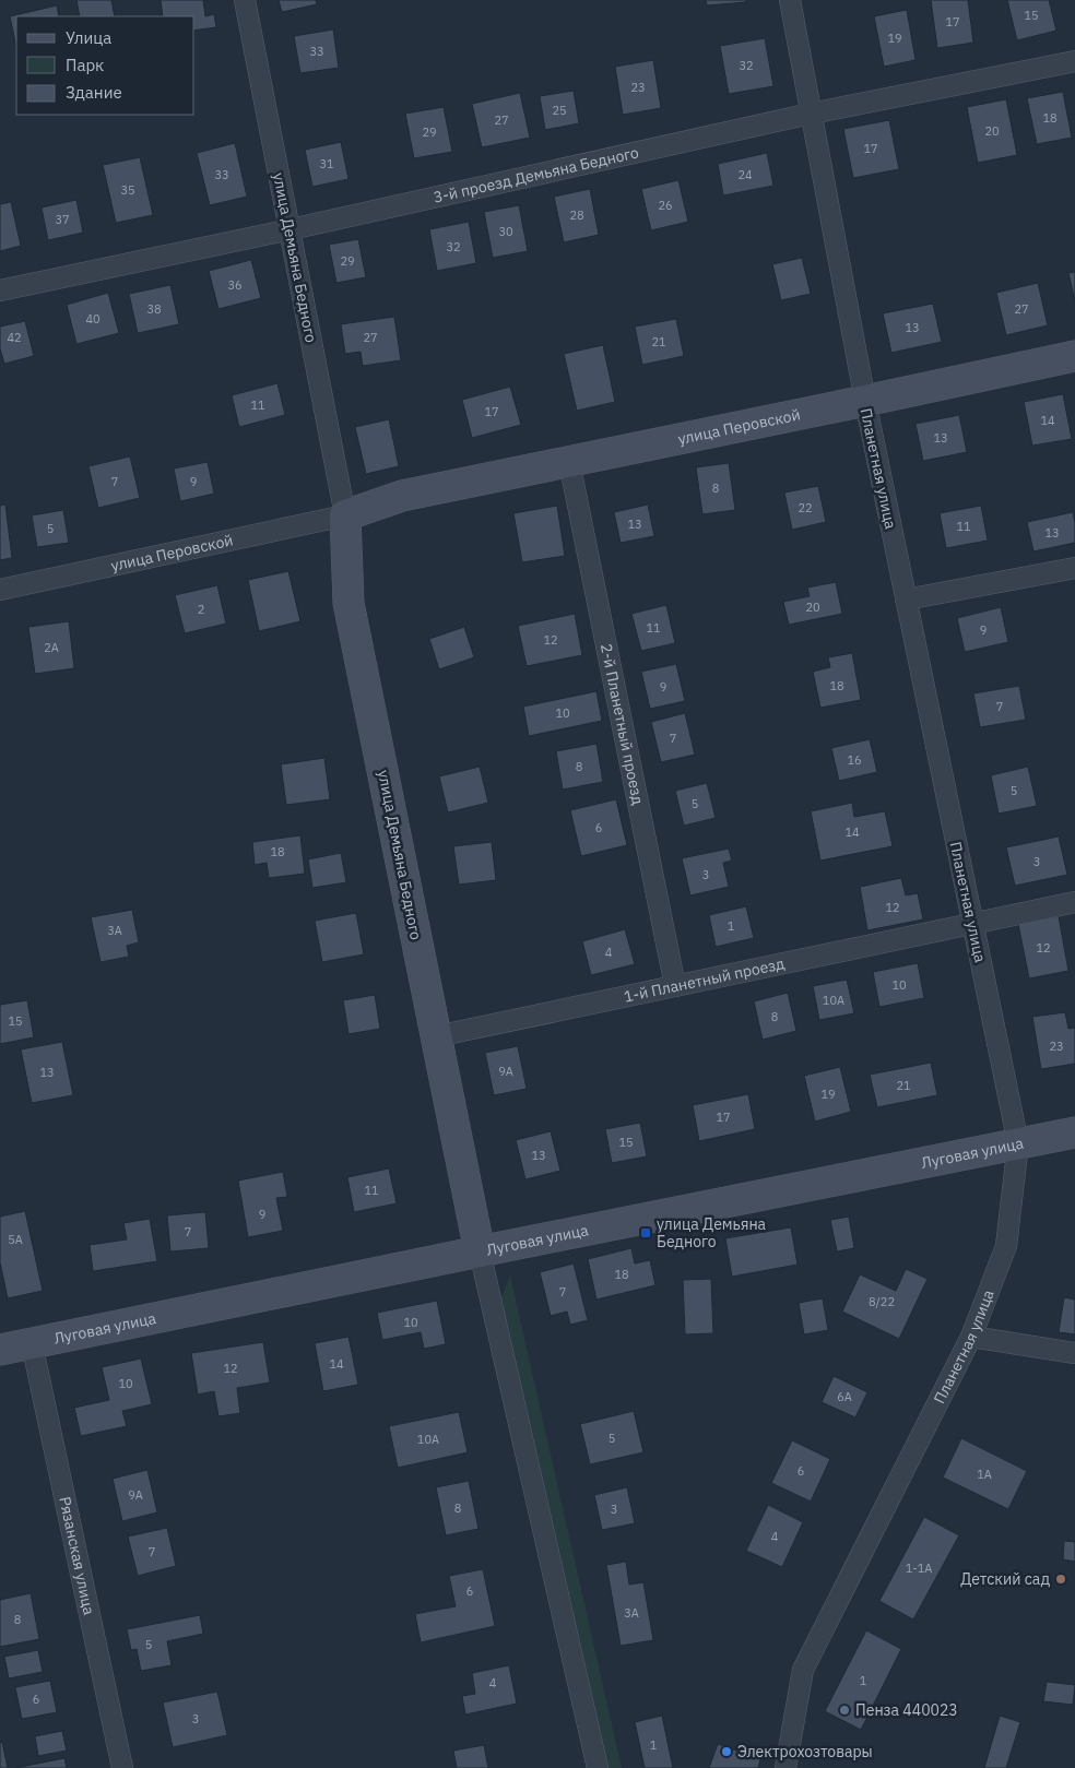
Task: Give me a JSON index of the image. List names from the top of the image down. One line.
{"streets":{"main road":["улица Демьяна Бедного","улица Перовской","Луговая улица"],"street":["3-й проезд Демьяна Бедного","Планетная улица","2-й Планетный проезд","1-й Планетный проезд","Рязанская улица"]},"crossings":[["3-й проезд Демьяна Бедного","улица Демьяна Бедного"],["3-й проезд Демьяна Бедного","Планетная улица"],["улица Демьяна Бедного","улица Перовской"],["улица Демьяна Бедного","1-й Планетный проезд"],["улица Демьяна Бедного","Луговая улица"],["улица Перовской","Планетная улица"],["улица Перовской","2-й Планетный проезд"],["Планетная улица","1-й Планетный проезд"],["Планетная улица","Луговая улица"],["2-й Планетный проезд","1-й Планетный проезд"],["Луговая улица","Рязанская улица"]],"places":{"transit":["улица Демьяна Бедного"],"other":["Детский сад","Пенза 440023","Электрохозтовары"]},"house_numbers":["15","17","19","33","32","23","25","18","27","20","29","17","31","33","24","35","26","28","37","30","32","29","36","38","27","40","13","42","27","21","11","17","14","13","7","9","8","22","13","11","5","13","20","2","11","9","12","2А","18","9","7","10","7","16","8","5","5","6","14","18","3","3","12","1","3А","12","4","10","10А","8","15","23","9А","13","21","19","17","15","13","11","9","7","5А","18","7","8/22","10","14","12","10","6А","5","10А","6","1А","9А","8","3","4","7","1-1А","6","3А","8","5","1","4","6","3","1"],"legend":["Улица","Парк","Здание"]}
